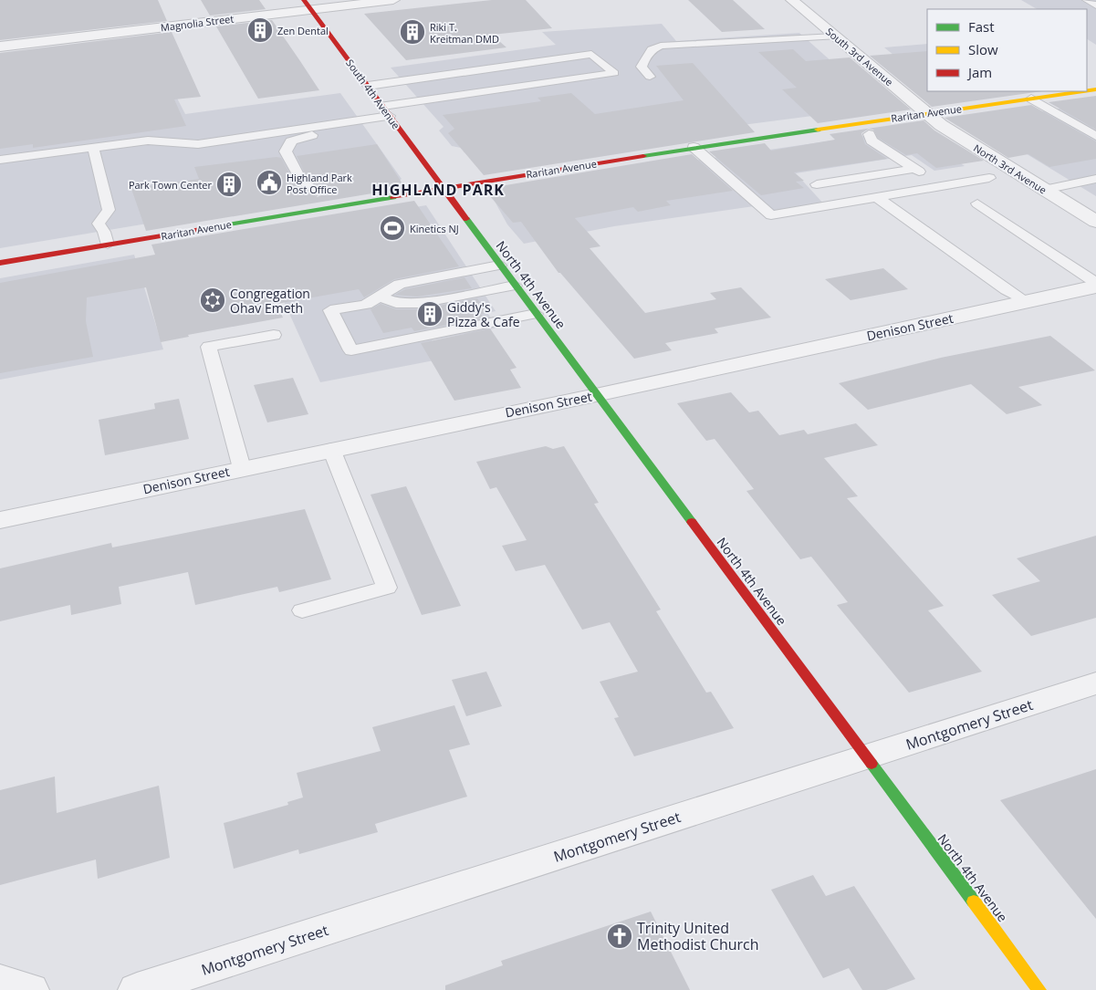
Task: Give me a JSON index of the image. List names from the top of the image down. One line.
{"streets":{"street":["Magnolia Street","South 3rd Avenue","South 4th Avenue","Raritan Avenue","North 3rd Avenue","North 4th Avenue","Denison Street","Montgomery Street"]},"crossings":[["Magnolia Street","South 4th Avenue"],["South 3rd Avenue","Raritan Avenue"],["South 3rd Avenue","North 3rd Avenue"],["South 4th Avenue","Raritan Avenue"],["South 4th Avenue","North 4th Avenue"],["Raritan Avenue","North 3rd Avenue"],["Raritan Avenue","North 4th Avenue"],["North 4th Avenue","Denison Street"],["North 4th Avenue","Montgomery Street"]],"districts":["HIGHLAND PARK"],"places":{"building":["Zen Dental","Riki T. Kreitman DMD","Park Town Center","Giddy's Pizza & Cafe"],"public building":["Highland Park Post Office"],"sports":["Kinetics NJ"],"synagogue":["Congregation Ohav Emeth"],"church":["Trinity United Methodist Church"]},"legend":["Fast","Slow","Jam"]}
